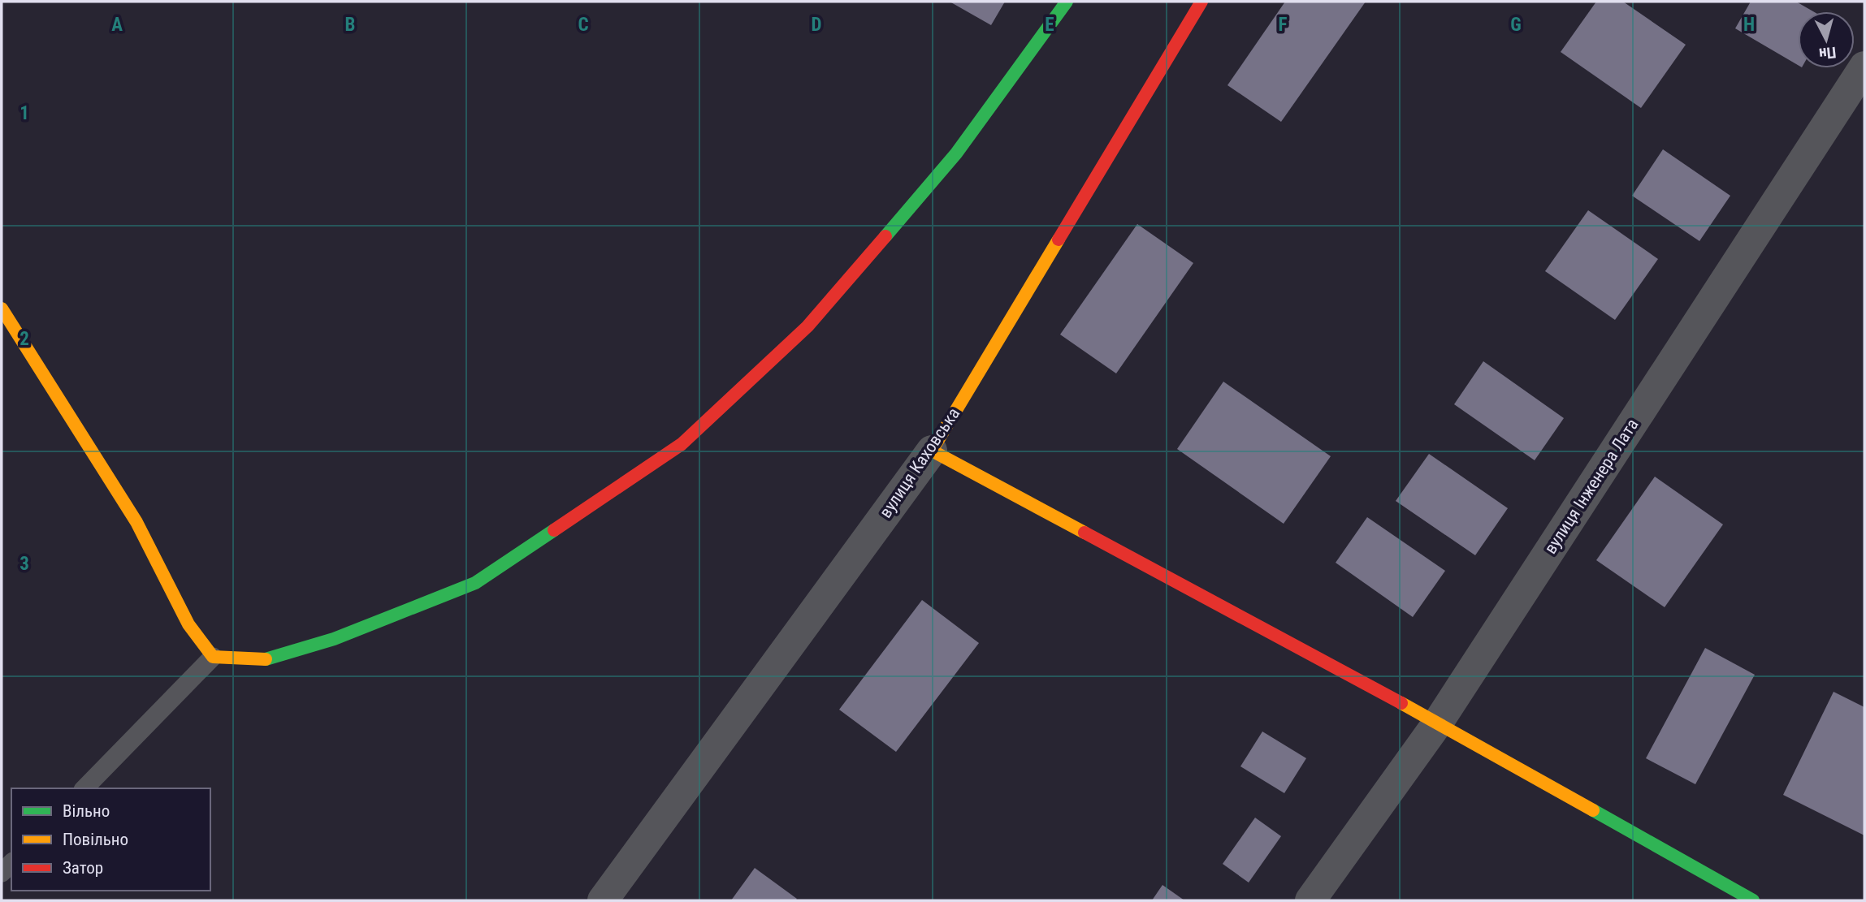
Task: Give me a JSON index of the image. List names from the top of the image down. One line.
{"streets":{"street":["вулиця Каховська","вулиця Інженера Лата"]},"legend":["Вільно","Повільно","Затор"],"north":"bottom","grid":{"columns":["A","B","C","D","E","F","G","H"],"rows":["1","2","3"]}}
